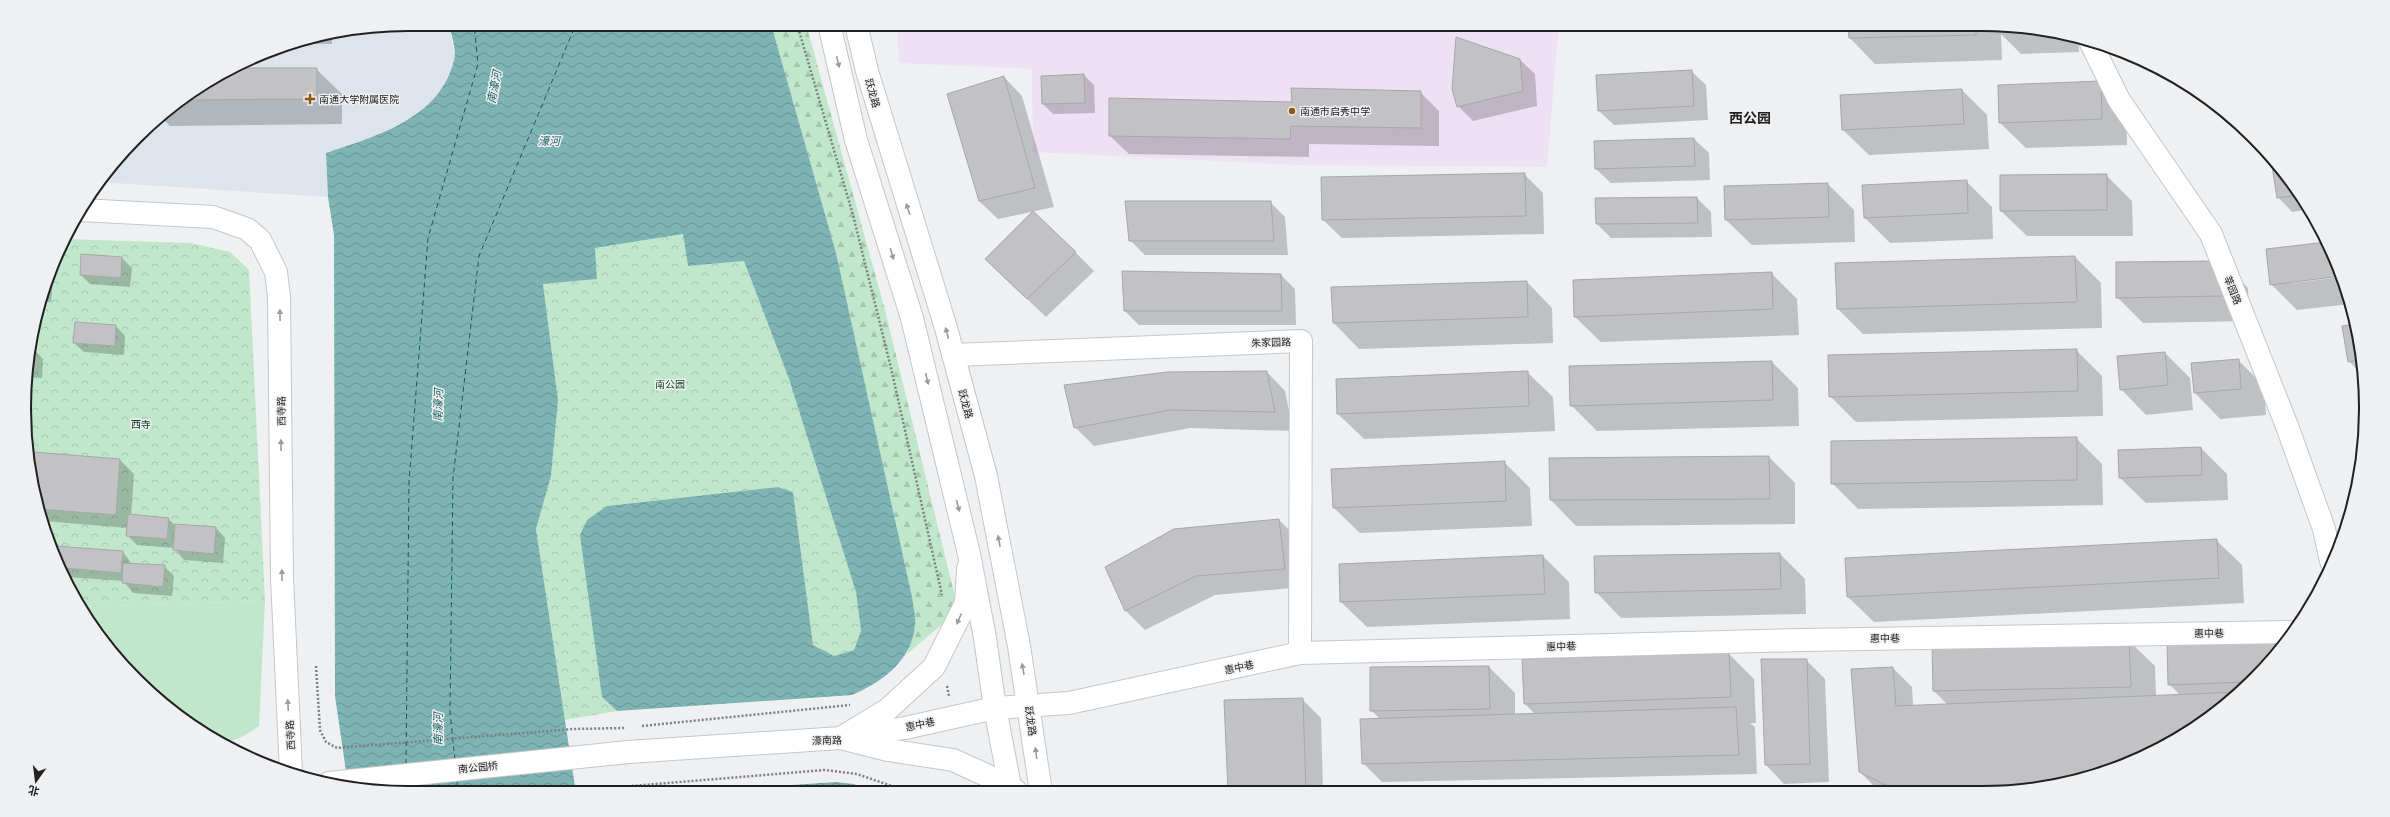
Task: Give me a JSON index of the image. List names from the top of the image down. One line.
{"streets":{"street":["跃龙路","莘园路","朱家园路","西寺路","惠中巷","濠南路","南公园桥"]},"crossings":[["跃龙路","朱家园路"],["跃龙路","惠中巷"],["朱家园路","惠中巷"],["惠中巷","濠南路"],["濠南路","南公园桥"]],"one_way":["西寺路"],"districts":["西公园"],"water":["南濠河","濠河"],"parks":["南公园","西寺"],"places":{"health":["南通大学附属医院"],"other":["南通市启秀中学"]},"north":"bottom"}
